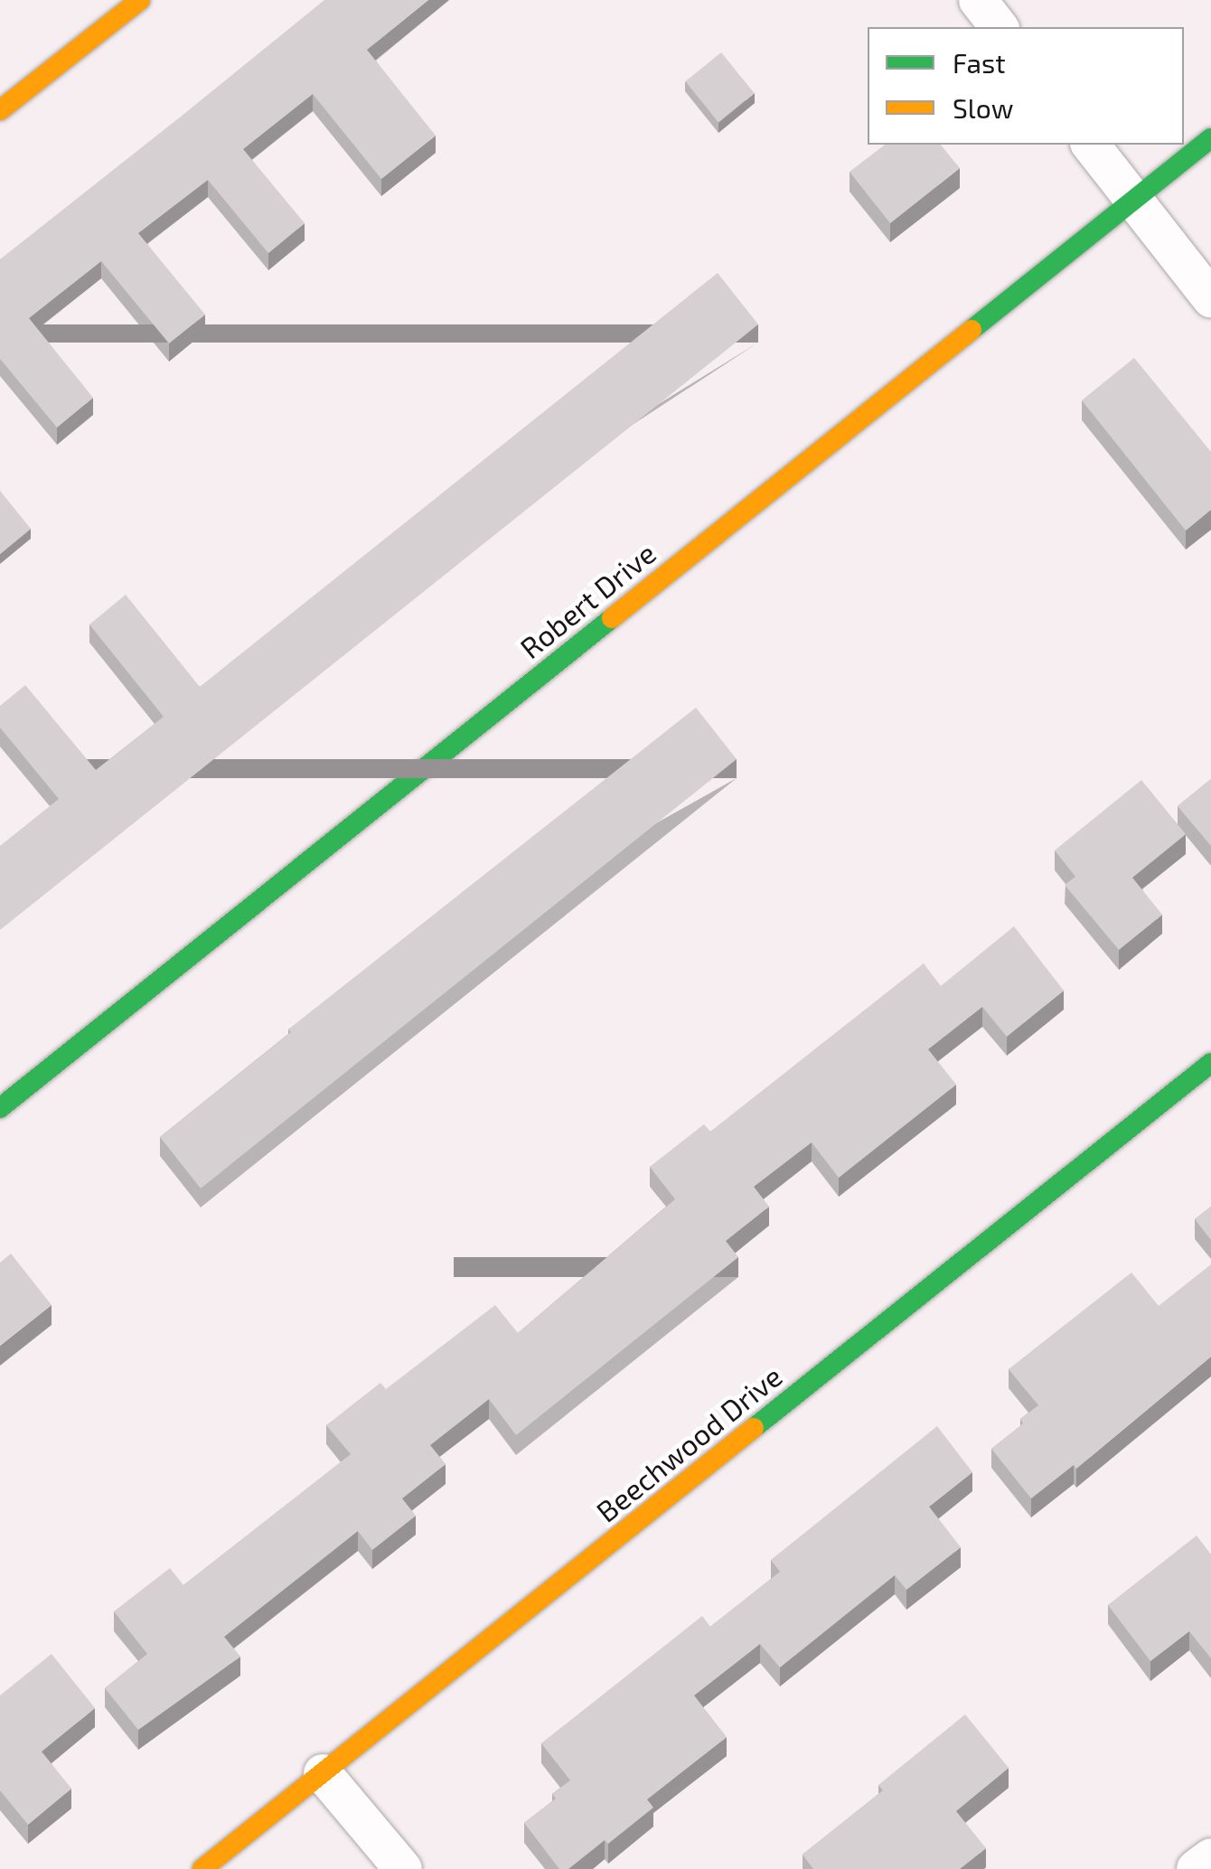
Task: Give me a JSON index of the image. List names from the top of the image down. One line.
{"streets":{"street":["Robert Drive","Beechwood Drive"]},"legend":["Fast","Slow"]}
